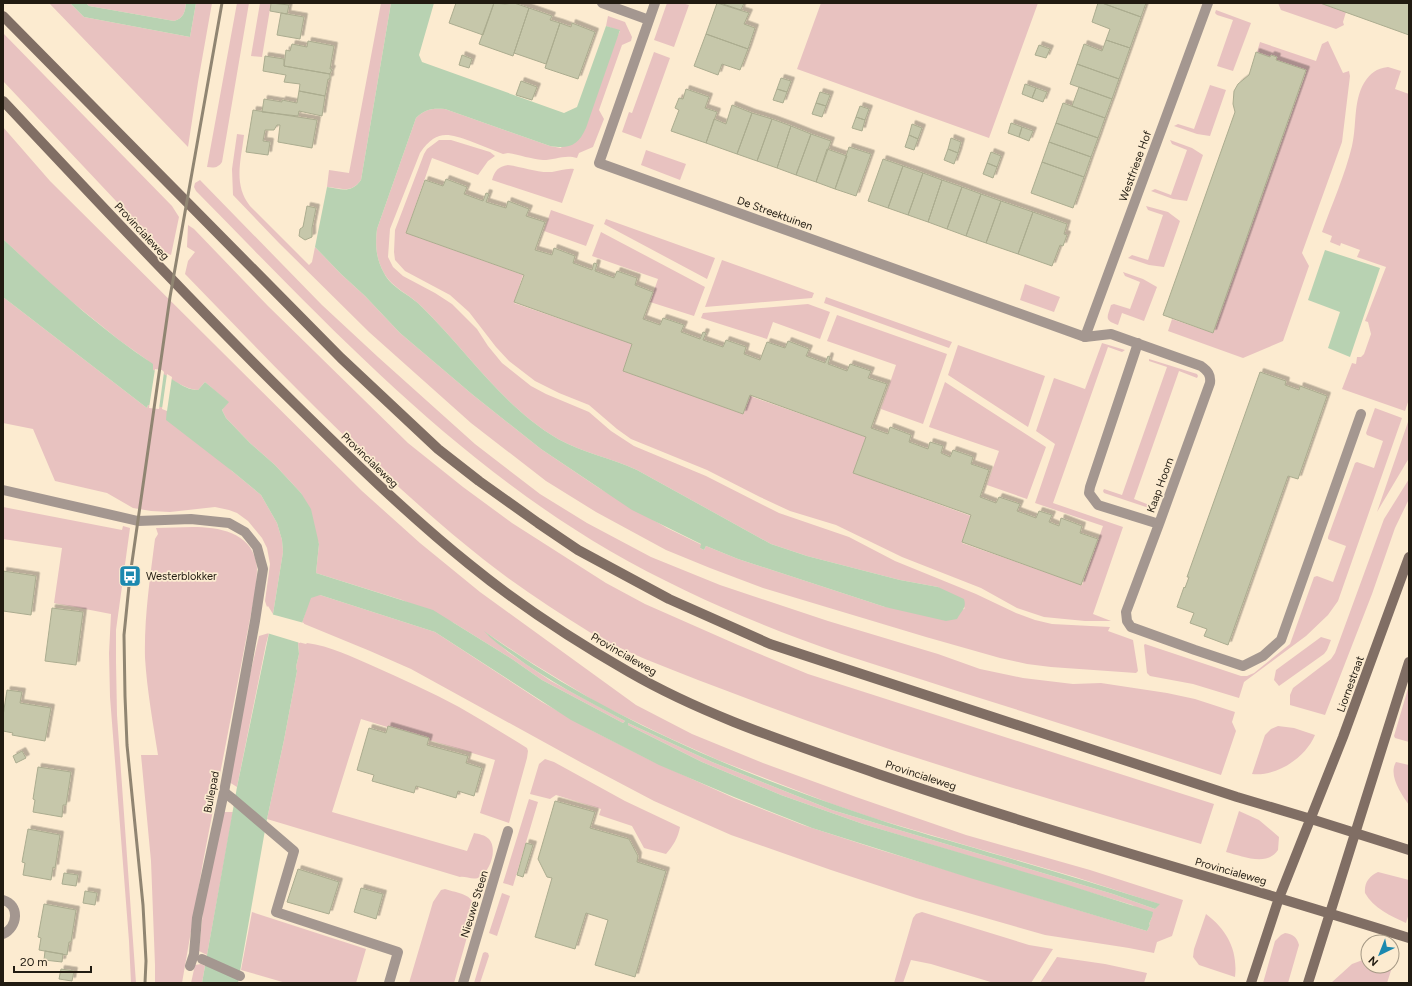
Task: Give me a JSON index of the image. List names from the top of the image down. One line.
{"streets":{"main road":["Provincialeweg","Liornestraat"],"street":["Westfriese Hof","De Streektuinen","Kaap Hoorn","Bullepad","Nieuwe Steen"]},"crossings":[["Westfriese Hof","De Streektuinen"],["Westfriese Hof","Kaap Hoorn"],["De Streektuinen","Kaap Hoorn"],["Provincialeweg","Liornestraat"]],"places":{"bus stop":["Westerblokker"]},"scale_bar":"20 m","north":"bottom left"}
